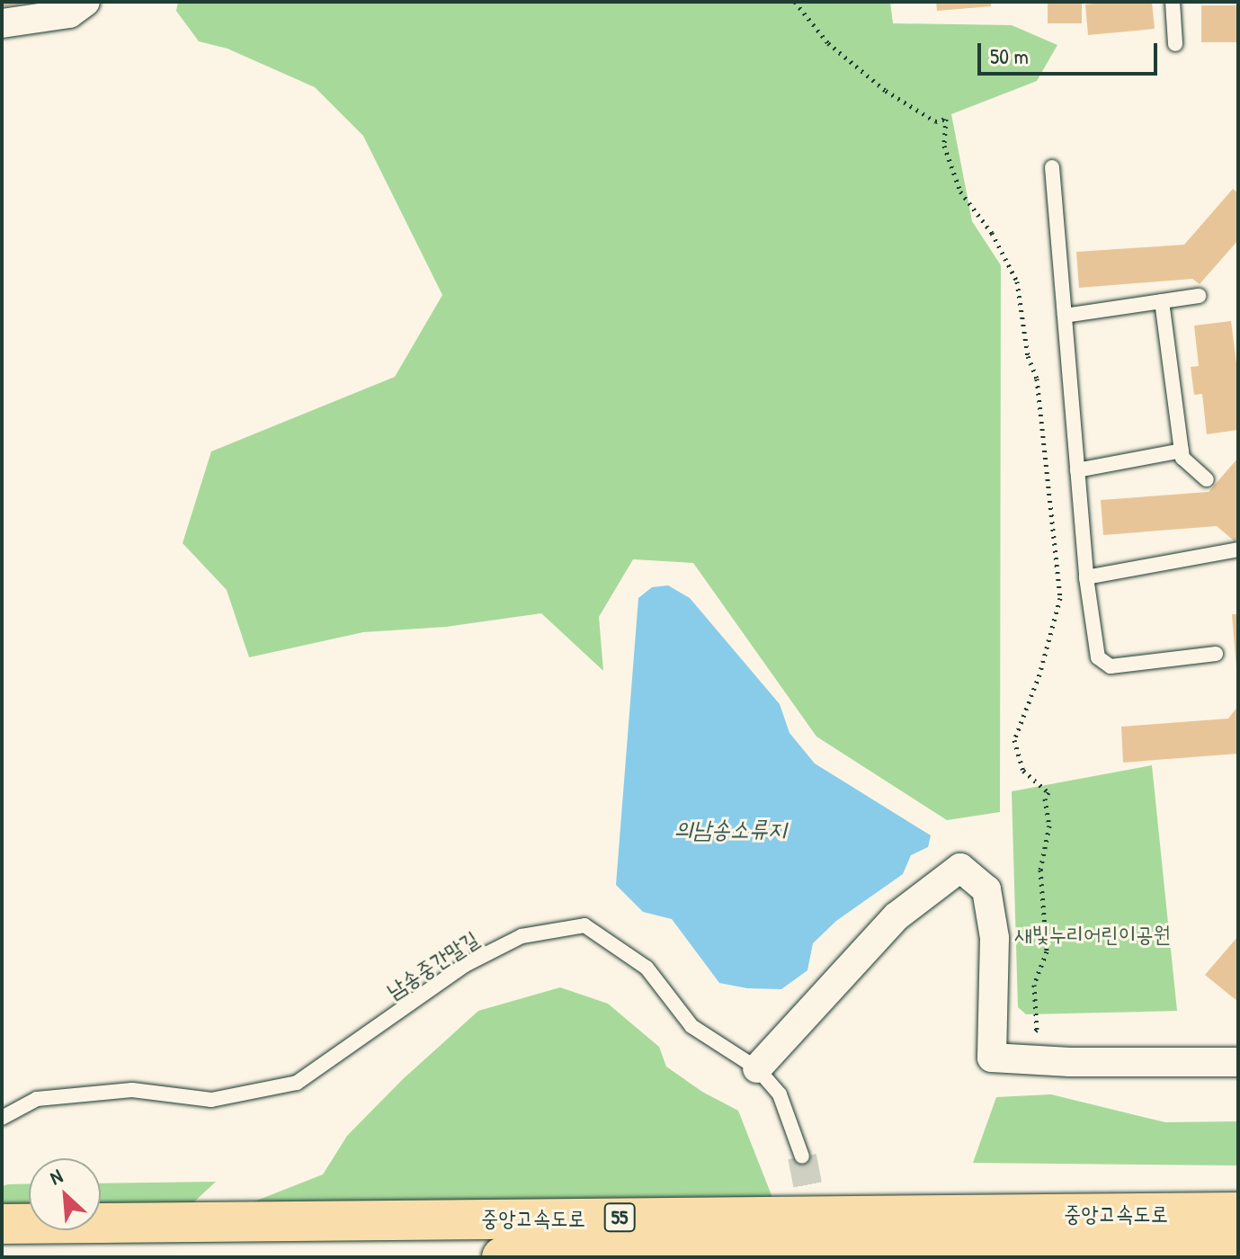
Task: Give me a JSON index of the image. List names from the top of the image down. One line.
{"streets":{"highway":["중앙고속도로","55"],"lane":["남송중간말길"]},"water":["의남송소류지"],"parks":["새빛누리어린이공원"],"scale_bar":"50 m","north":"top left"}
